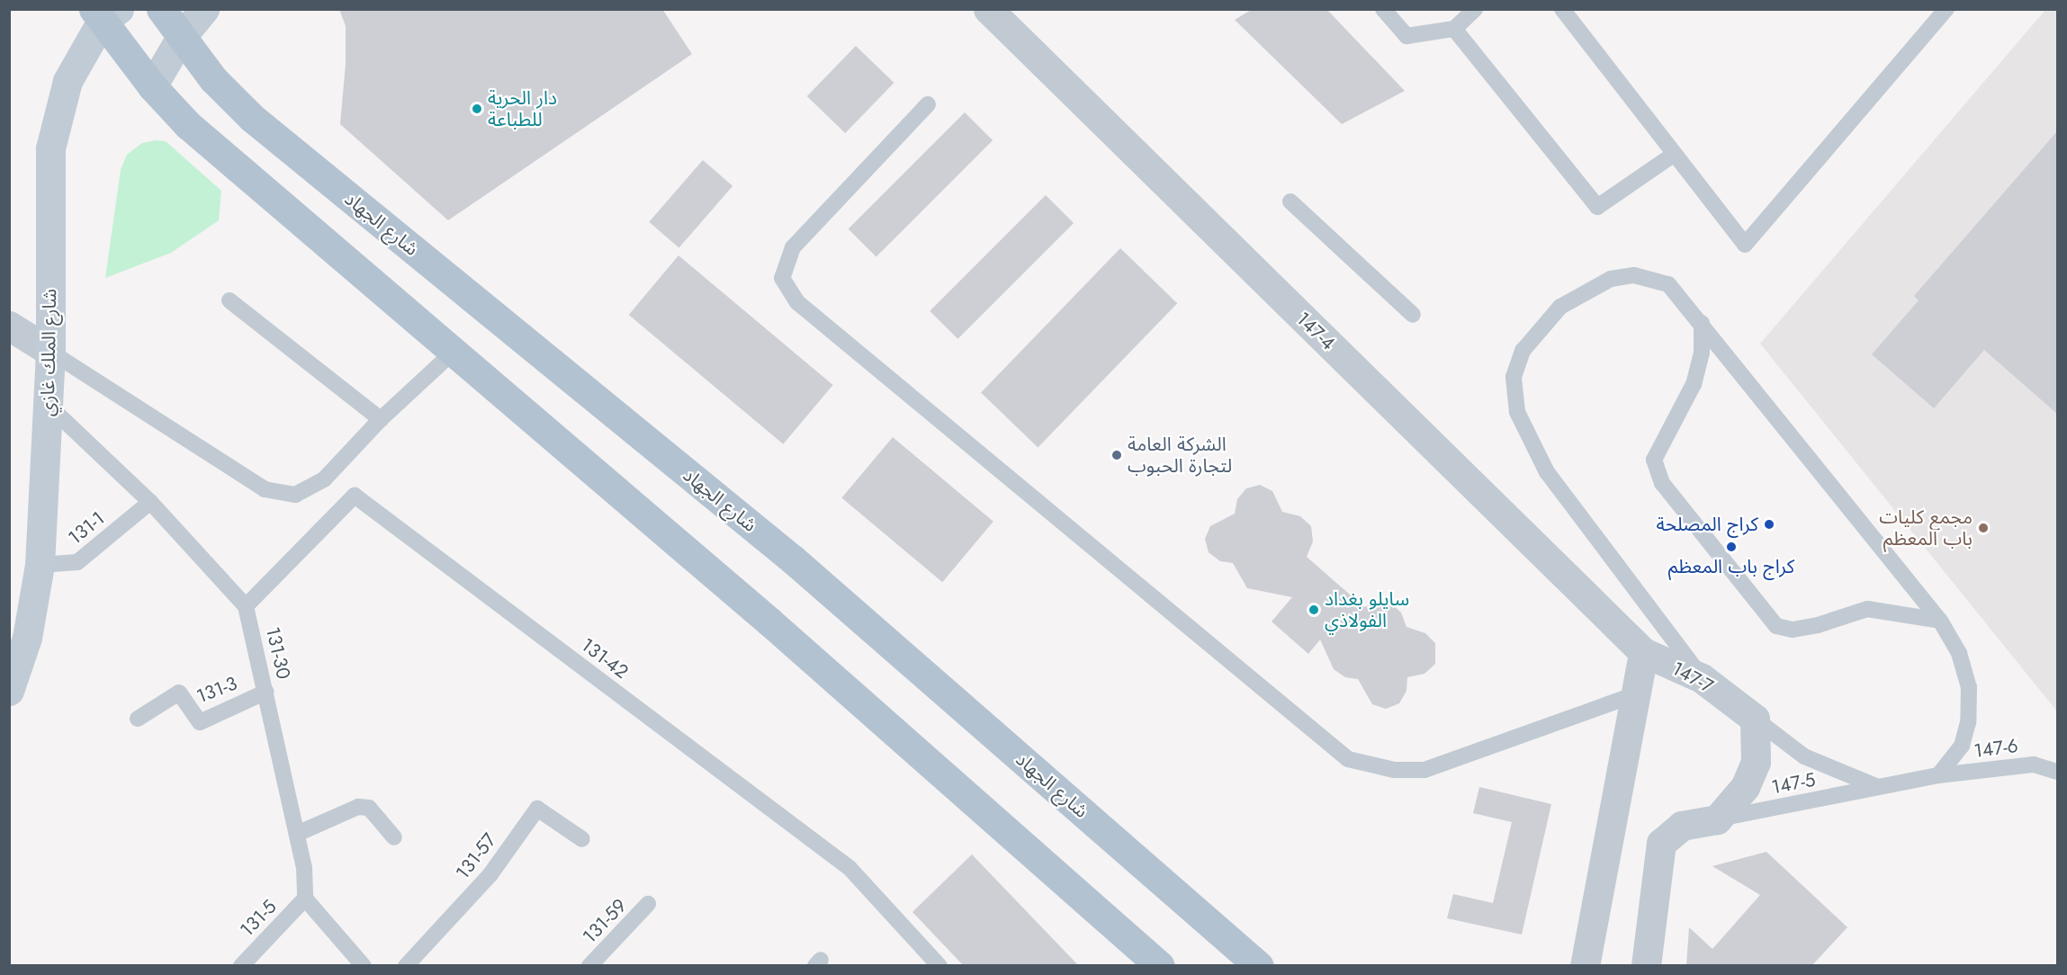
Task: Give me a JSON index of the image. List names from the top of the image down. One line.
{"streets":{"main road":["شارع الجهاد","شارع الملك غازي"],"street":["147-4","147-7"],"lane":["131-1","131-30","131-42","131-3","147-6","147-5","131-57","131-5","131-59"]},"crossings":[["147-4","147-7"],["شارع الملك غازي","131-1"],["شارع الملك غازي","131-30"],["131-1","131-30"],["131-30","131-42"],["131-30","131-3"],["131-30","131-5"],["147-7","147-5"],["147-6","147-5"]],"places":["دار الحرية للطباعة","الشركة العامة لتجارة الحبوب","كراج المصلحة","مجمع كليات باب المعظم","كراج باب المعظم","سايلو بغداد الفولاذي"]}
